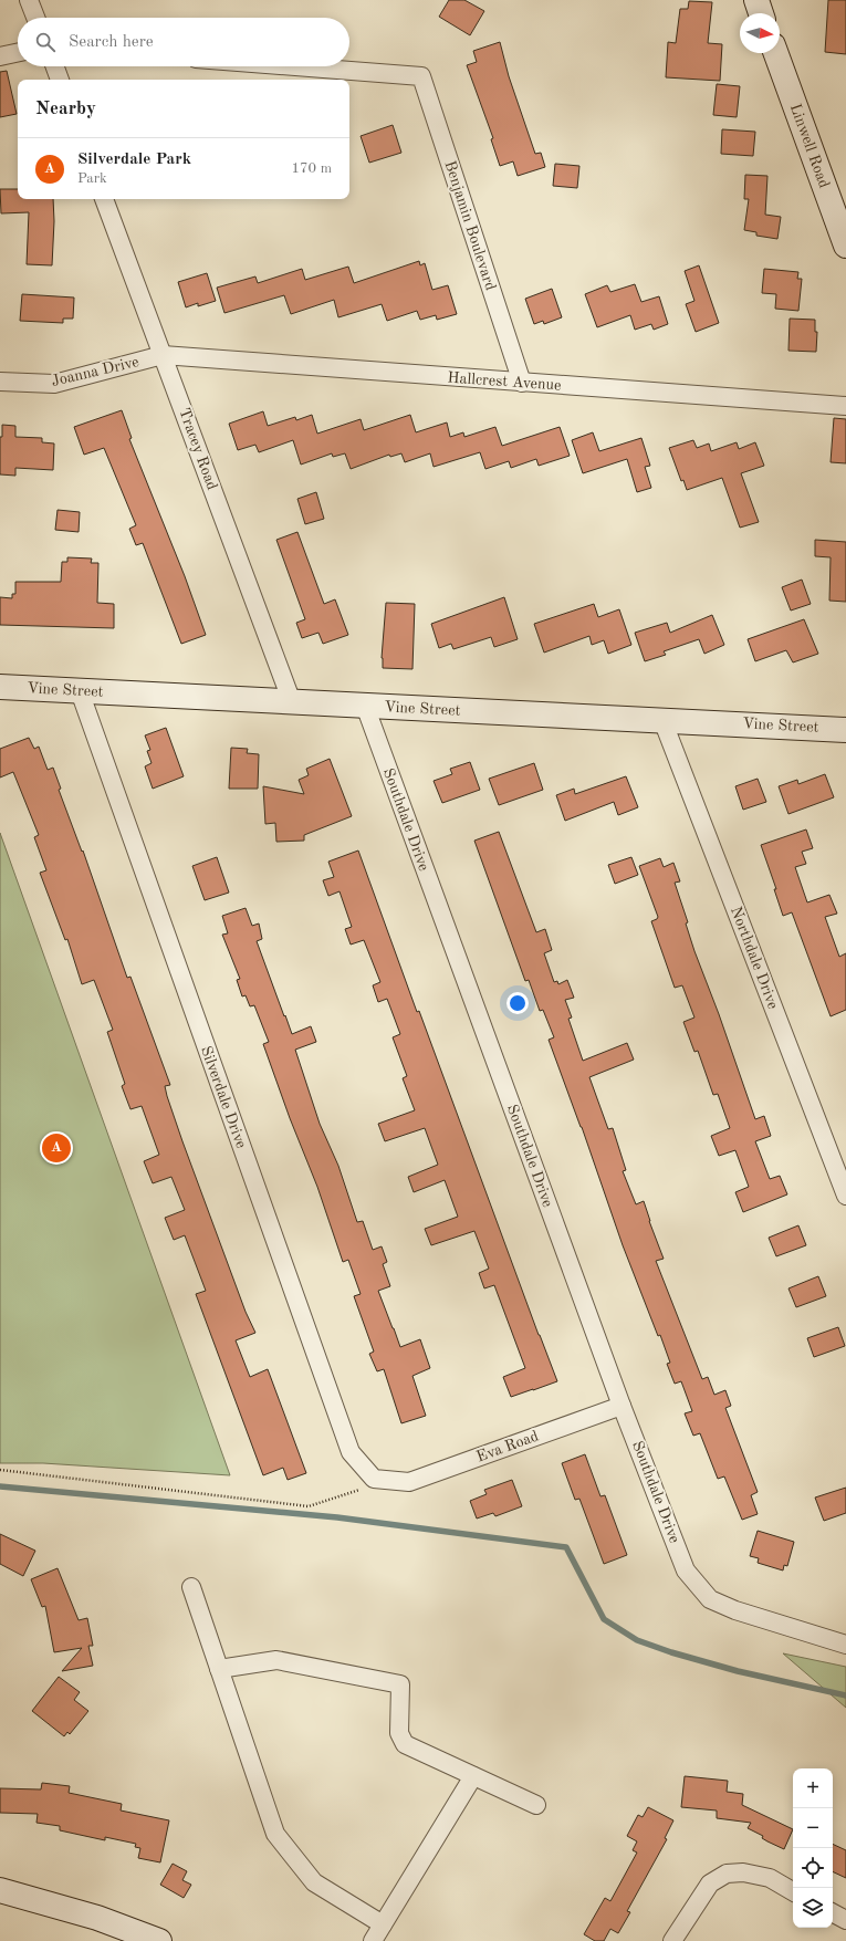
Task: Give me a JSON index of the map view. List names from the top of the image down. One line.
{"streets":{"street":["Linwell Road","Benjamin Boulevard","Joanna Drive","Hallcrest Avenue","Tracey Road","Vine Street","Southdale Drive","Northdale Drive","Silverdale Drive","Eva Road"]},"crossings":[["Benjamin Boulevard","Hallcrest Avenue"],["Joanna Drive","Hallcrest Avenue"],["Joanna Drive","Tracey Road"],["Hallcrest Avenue","Tracey Road"],["Tracey Road","Vine Street"],["Vine Street","Southdale Drive"],["Vine Street","Northdale Drive"],["Vine Street","Silverdale Drive"],["Southdale Drive","Eva Road"],["Silverdale Drive","Eva Road"]],"north":"right","page":{"search":"Search here","heading":"Nearby","list":[{"mark":"A","name":"Silverdale Park","note":"Park","value":"170 m"}],"pins":"A","map_buttons":["+","−"]}}
